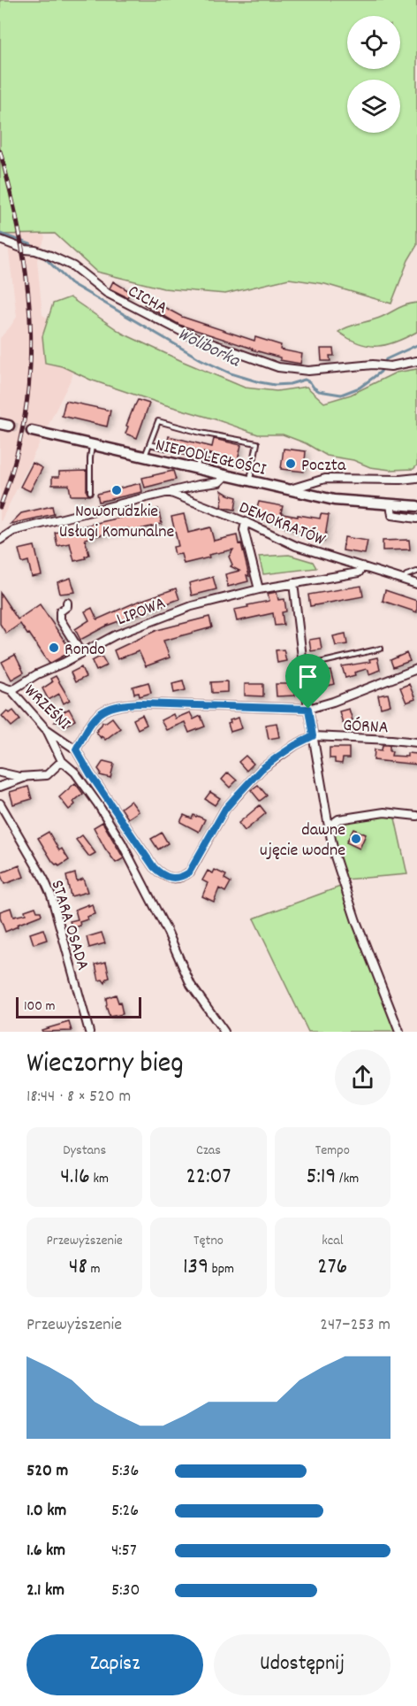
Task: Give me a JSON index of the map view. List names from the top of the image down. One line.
{"streets":{"street":["CICHA","NIEPODLEGŁOŚCI","DEMOKRATÓW","LIPOWA","WRZEŚNI","GÓRNA","STARA OSADA"]},"crossings":[["DEMOKRATÓW","LIPOWA"],["LIPOWA","WRZEŚNI"]],"water":["Woliborka"],"places":["Poczta","Noworudzkie Usługi Komunalne","Rondo","dawne ujęcie wodne"],"scale_bar":"100 m","page":{"scale":"100 m","heading":["Wieczorny bieg","18:44 · 8 × 520 m"],"stats":[["Dystans","4.16 km"],["Czas","22:07"],["Tempo","5:19 /km"],["Przewyższenie","48 m"],["Tętno","139 bpm"],["kcal","276"]],"chart":["Przewyższenie","247–253 m"],"list":[{"name":"520 m","note":"5:36"},{"name":"1.0 km","note":"5:26"},{"name":"1.6 km","note":"4:57"},{"name":"2.1 km","note":"5:30"}],"buttons":["Zapisz","Udostępnij"]}}
